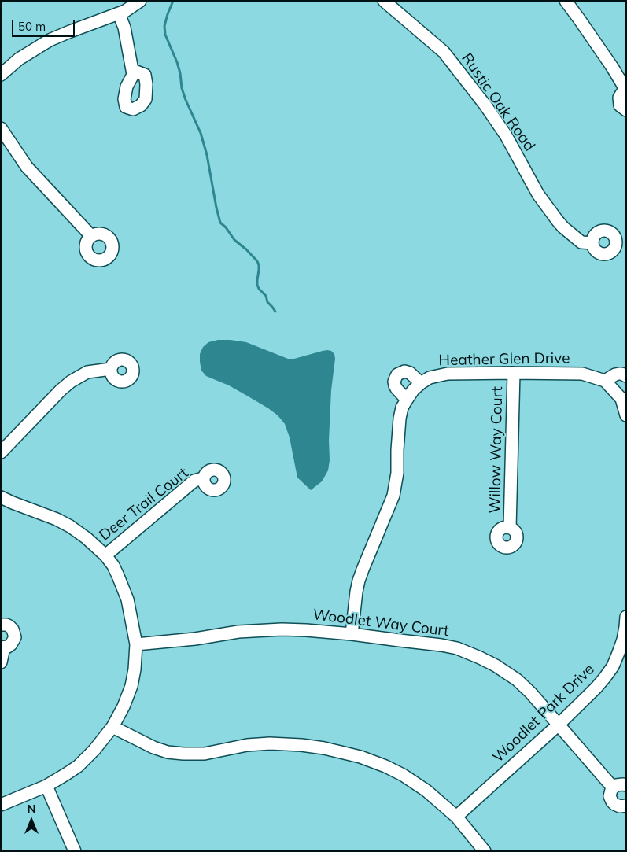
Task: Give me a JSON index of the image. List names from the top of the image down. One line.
{"streets":{"street":["Rustic Oak Road","Heather Glen Drive","Willow Way Court","Deer Trail Court","Woodlet Way Court","Woodlet Park Drive"]},"crossings":[["Heather Glen Drive","Willow Way Court"],["Heather Glen Drive","Woodlet Way Court"],["Woodlet Way Court","Woodlet Park Drive"]],"scale_bar":"50 m","north":"top"}
